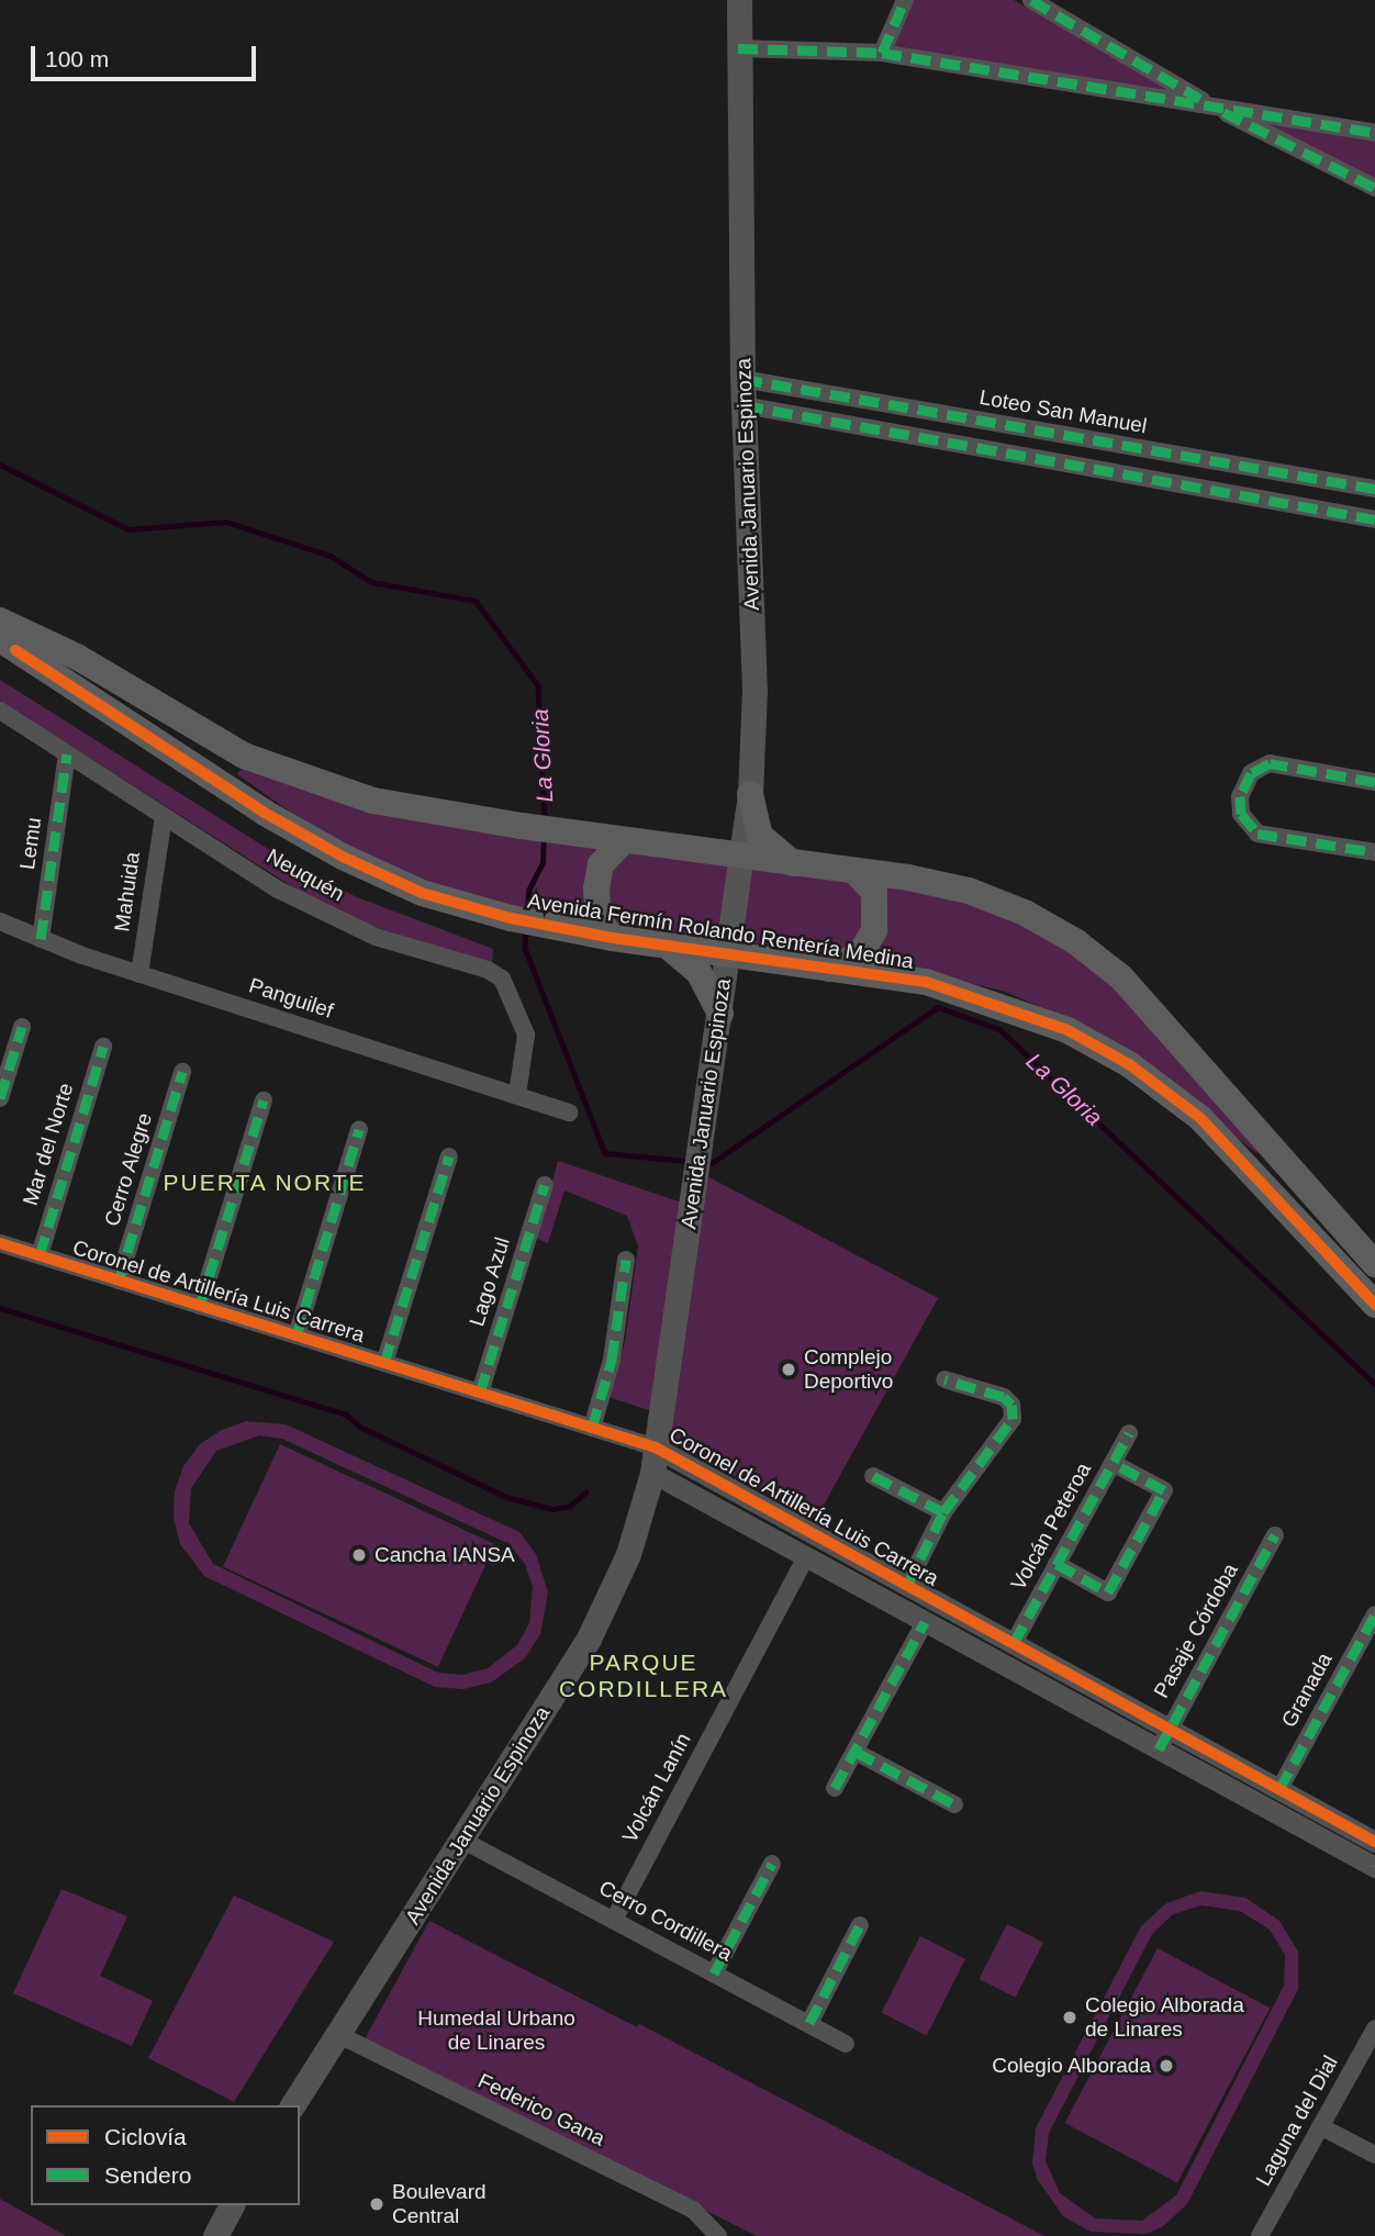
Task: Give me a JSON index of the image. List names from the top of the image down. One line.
{"streets":{"main road":["Avenida Januario Espinoza","Avenida Fermín Rolando Rentería Medina"],"street":["Loteo San Manuel","Lemu","Neuquén","Mahuida","Panguilef","Mar del Norte","Cerro Alegre","Lago Azul","Coronel de Artillería Luis Carrera","Volcán Peteroa","Pasaje Córdoba","Granada","Volcán Lanín","Cerro Cordillera","Federico Gana","Laguna del Dial"]},"crossings":[["Loteo San Manuel","Avenida Januario Espinoza"],["Avenida Januario Espinoza","Avenida Fermín Rolando Rentería Medina"],["Avenida Januario Espinoza","Coronel de Artillería Luis Carrera"],["Avenida Januario Espinoza","Cerro Cordillera"],["Avenida Januario Espinoza","Federico Gana"],["Lemu","Neuquén"],["Lemu","Panguilef"],["Neuquén","Mahuida"],["Neuquén","Panguilef"],["Mahuida","Panguilef"],["Mar del Norte","Coronel de Artillería Luis Carrera"],["Cerro Alegre","Coronel de Artillería Luis Carrera"],["Lago Azul","Coronel de Artillería Luis Carrera"],["Coronel de Artillería Luis Carrera","Volcán Peteroa"],["Coronel de Artillería Luis Carrera","Pasaje Córdoba"],["Coronel de Artillería Luis Carrera","Granada"],["Coronel de Artillería Luis Carrera","Volcán Lanín"],["Volcán Lanín","Cerro Cordillera"]],"districts":["PUERTA NORTE","PARQUE CORDILLERA"],"water":["La Gloria"],"parks":["Humedal Urbano de Linares"],"places":["Complejo Deportivo","Cancha IANSA","Colegio Alborada de Linares","Colegio Alborada","Boulevard Central"],"legend":["Ciclovía","Sendero"],"scale_bar":"100 m"}
